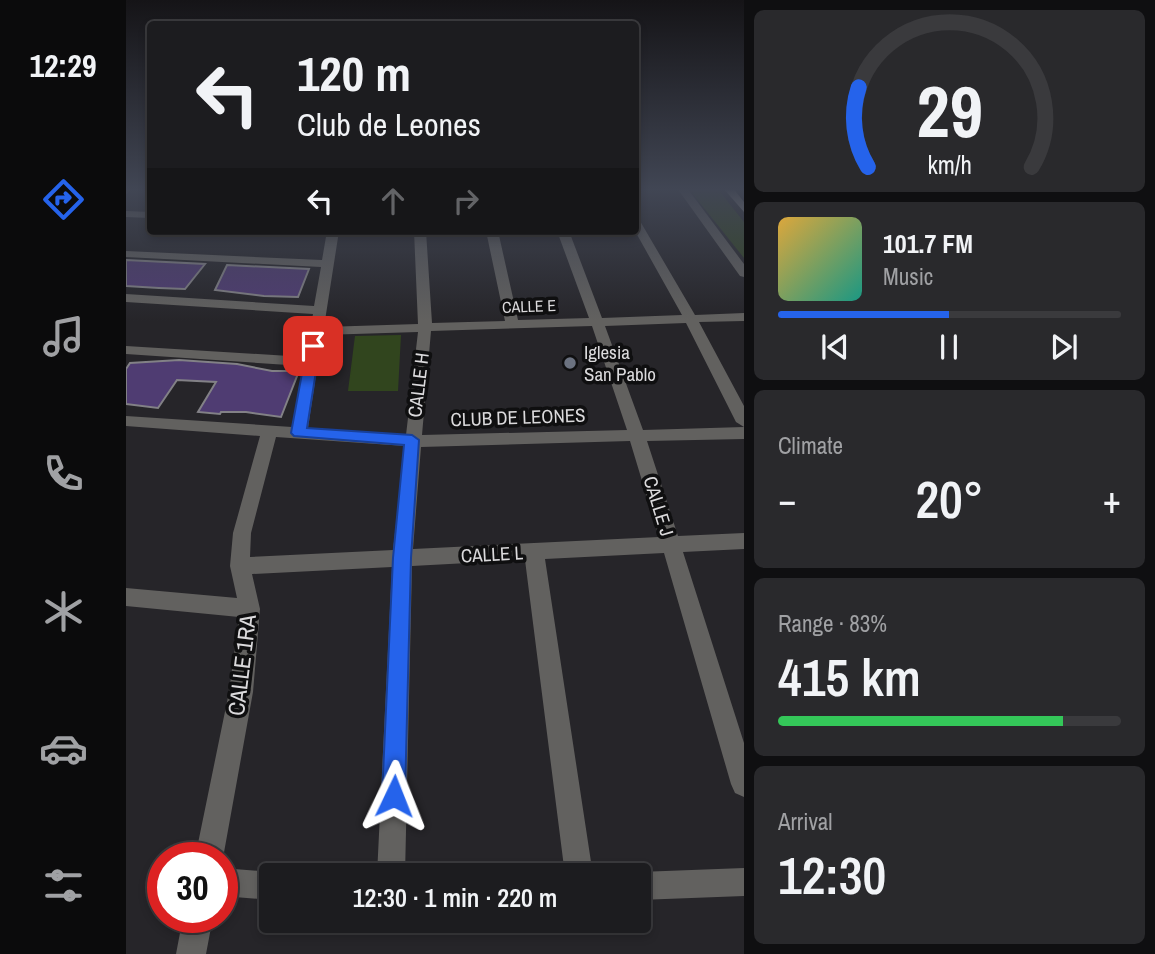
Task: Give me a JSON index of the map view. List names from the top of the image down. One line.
{"streets":{"street":["CALLE E","CALLE H","CLUB DE LEONES","CALLE J","CALLE L","CALLE 1RA"]},"crossings":[["CALLE E","CALLE H"],["CALLE E","CALLE J"],["CALLE H","CLUB DE LEONES"],["CALLE H","CALLE L"],["CLUB DE LEONES","CALLE J"],["CLUB DE LEONES","CALLE 1RA"],["CALLE J","CALLE L"],["CALLE L","CALLE 1RA"]],"places":["Iglesia San Pablo"],"page":{"tabs":"12:29","turn":["120 m","Club de Leones"],"song":["101.7 FM","Music"],"tile":["Climate",["Range · 83%","415 km"],["Arrival","12:30"]],"heat":["−","20°","+"],"limit":"30","trip":"12:30 · 1 min · 220 m","gauge":["29","km/h"]}}
